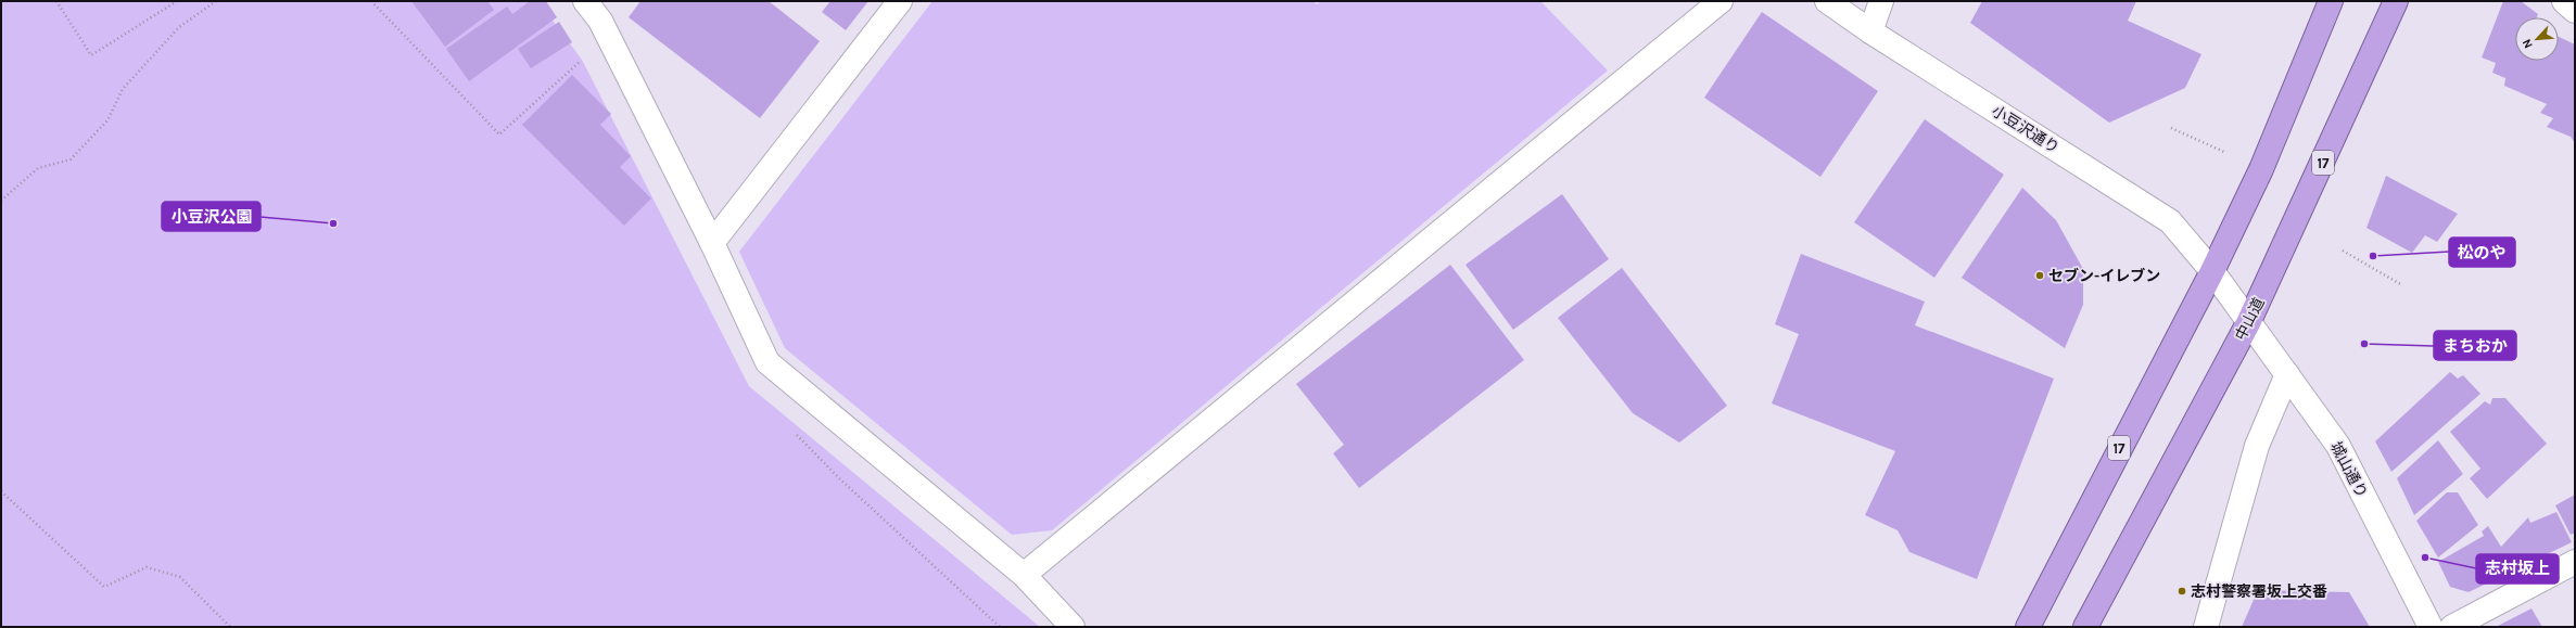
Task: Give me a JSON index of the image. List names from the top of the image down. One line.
{"streets":{"highway":["17","中山道"],"street":["小豆沢通り","城山通り"]},"crossings":[["小豆沢通り","17"],["小豆沢通り","中山道"],["小豆沢通り","城山通り"],["中山道","城山通り"]],"places":["小豆沢公園","松のや","セブン-イレブン","まちおか","志村坂上","志村警察署坂上交番"],"north":"bottom left"}
